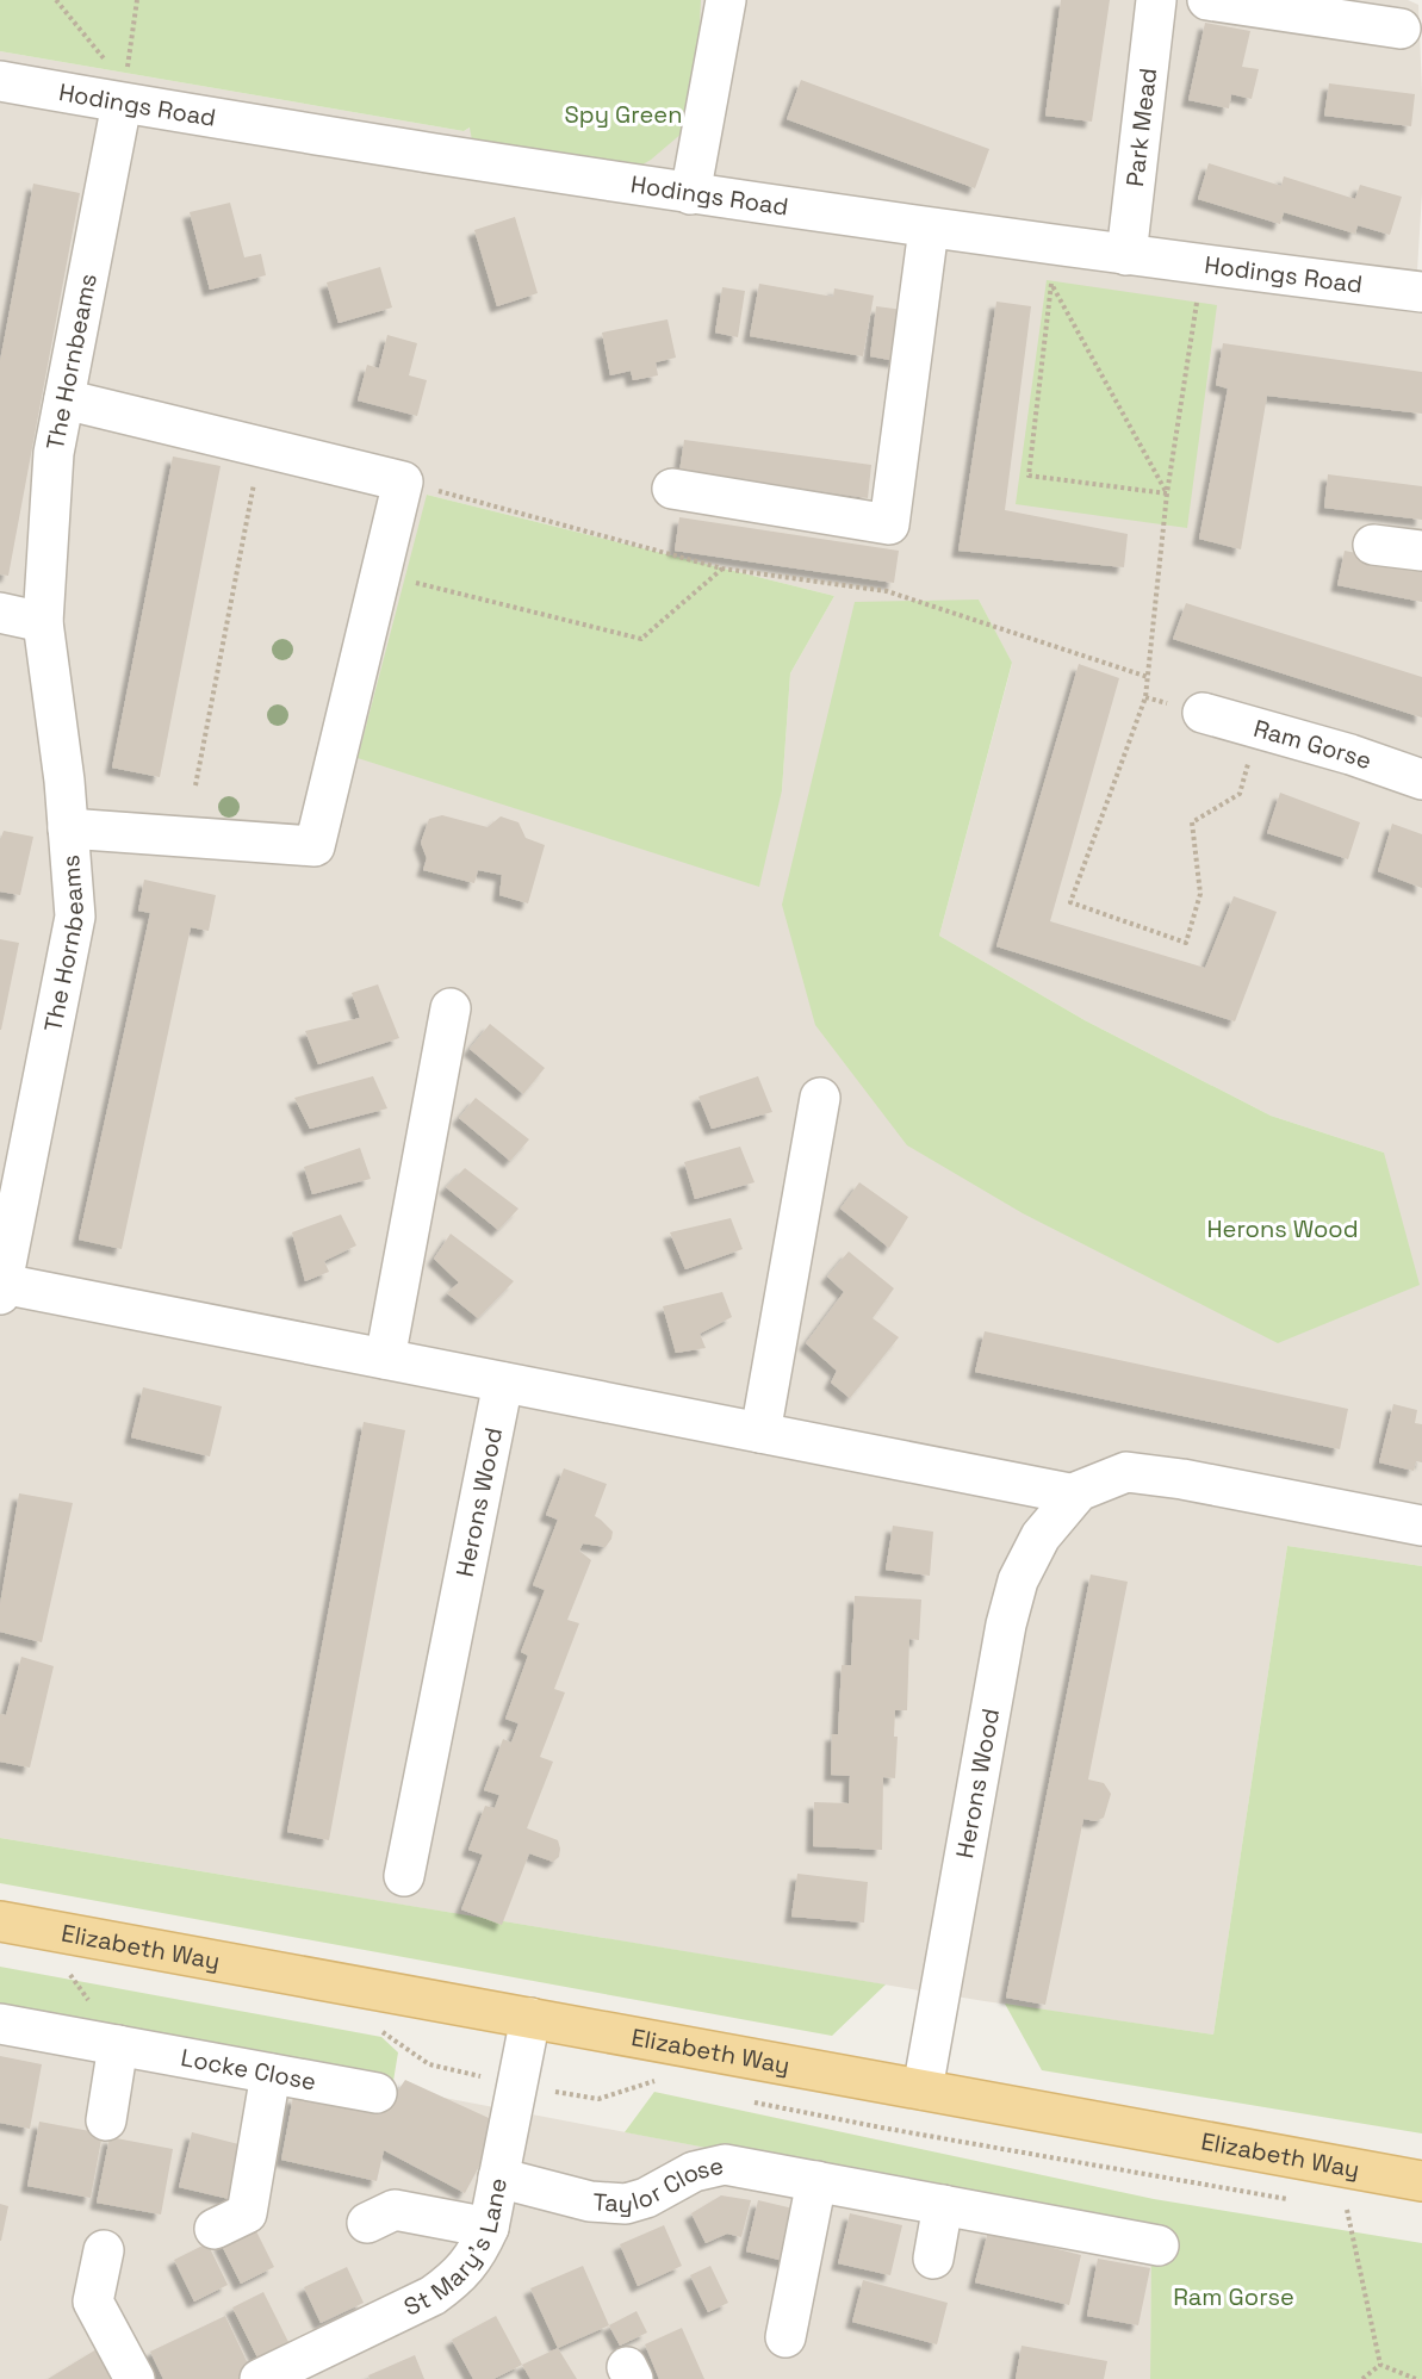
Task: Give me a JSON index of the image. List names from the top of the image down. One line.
{"streets":{"main road":["Elizabeth Way"],"street":["Hodings Road","Park Mead","The Hornbeams","Ram Gorse","Herons Wood","Locke Close","Taylor Close","St Mary's Lane"]},"crossings":[["Hodings Road","Park Mead"],["Hodings Road","The Hornbeams"],["Herons Wood","Elizabeth Way"],["Elizabeth Way","St Mary's Lane"],["Taylor Close","St Mary's Lane"]],"parks":["Spy Green","Herons Wood","Ram Gorse"]}
